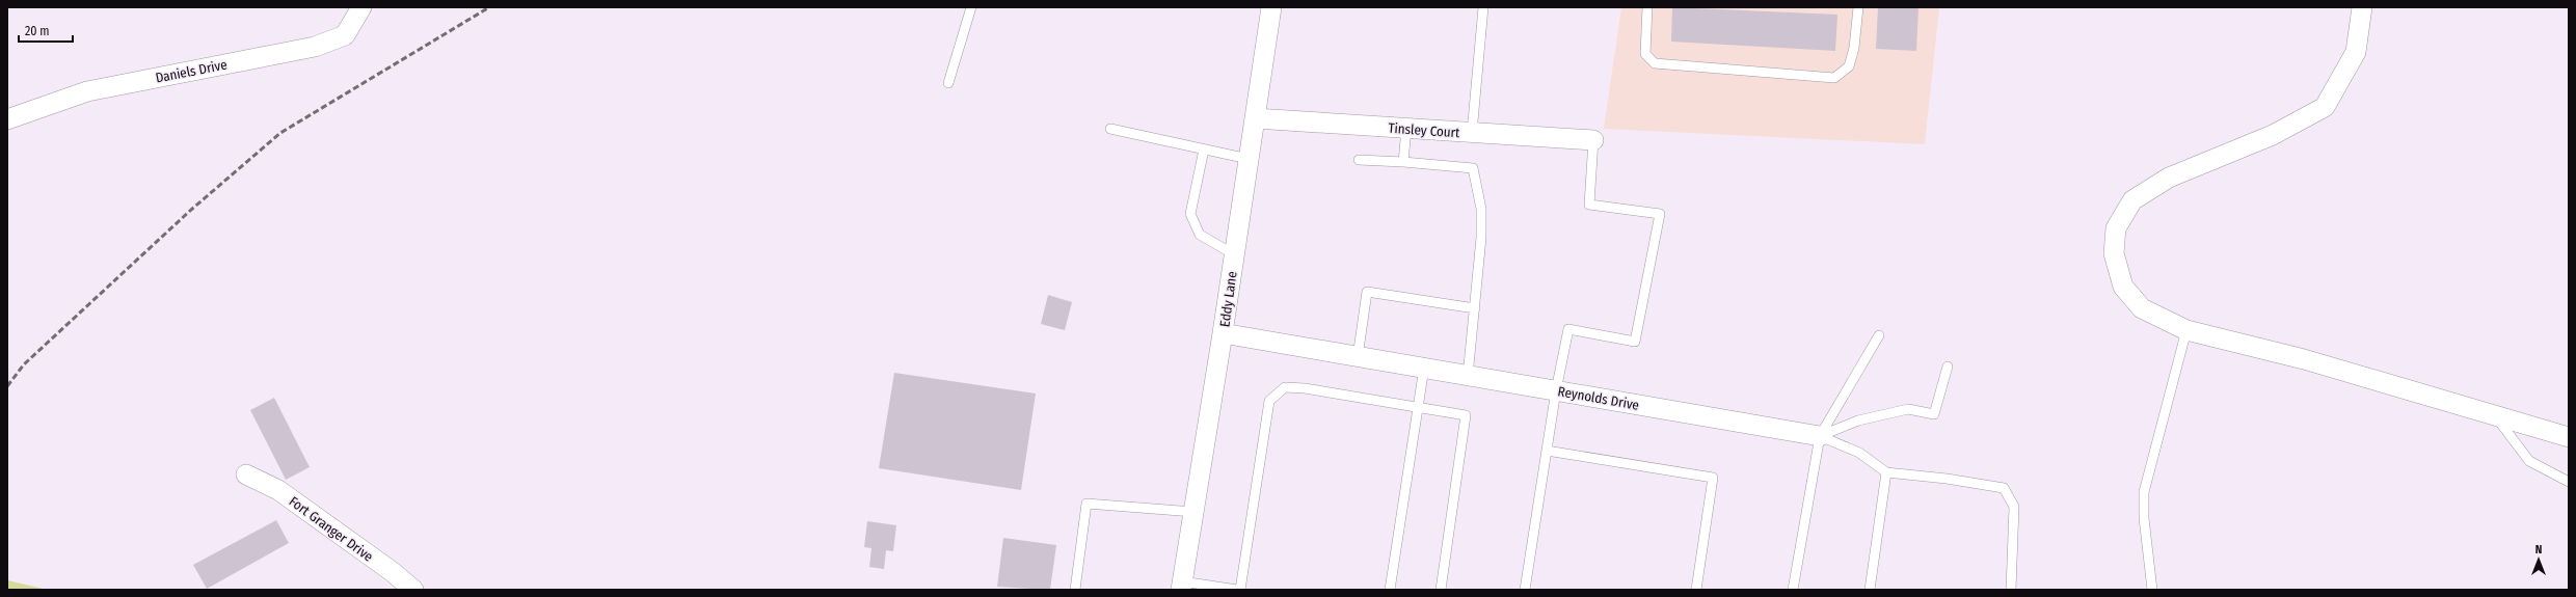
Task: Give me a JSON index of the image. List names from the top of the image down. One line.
{"streets":{"street":["Daniels Drive","Tinsley Court","Eddy Lane","Reynolds Drive","Fort Granger Drive"]},"crossings":[["Tinsley Court","Eddy Lane"],["Eddy Lane","Reynolds Drive"]],"scale_bar":"20 m","north":"top"}
